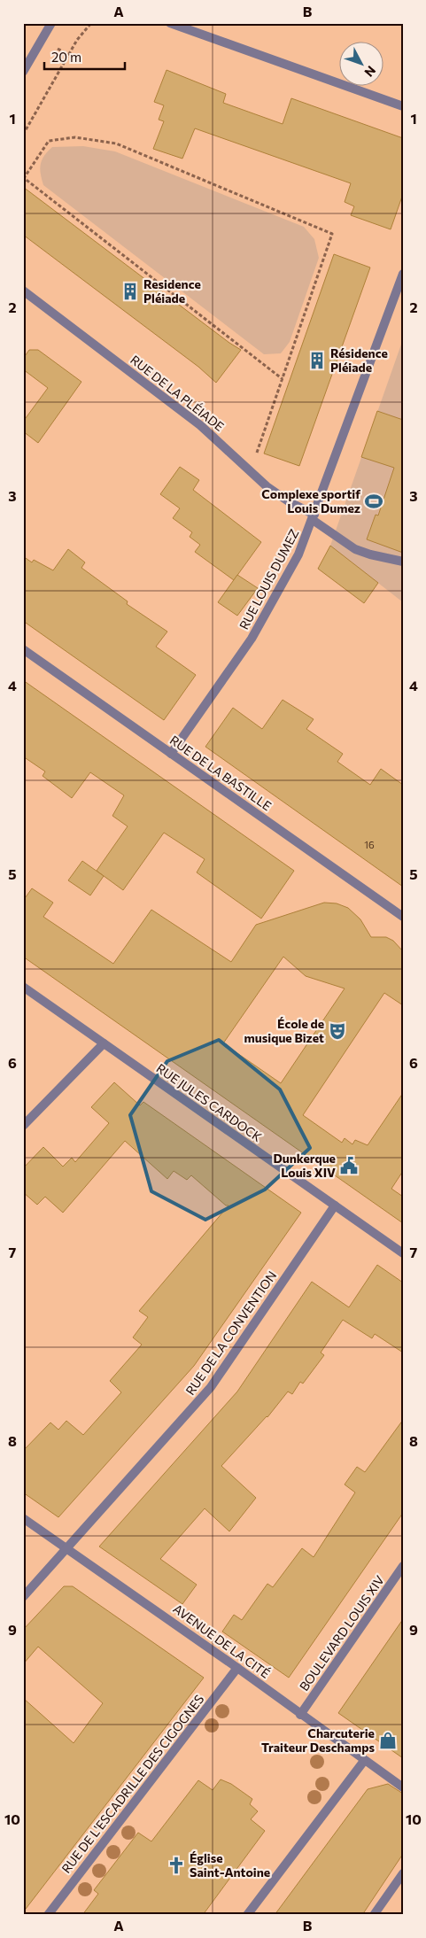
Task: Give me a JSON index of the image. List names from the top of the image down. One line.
{"streets":{"street":["RUE DE LA PLÉIADE","RUE LOUIS DUMEZ","RUE DE LA BASTILLE","RUE JULES CARDOCK","RUE DE LA CONVENTION","BOULEVARD LOUIS XIV","AVENUE DE LA CITÉ","RUE DE L'ESCADRILLE DES CIGOGNES"]},"crossings":[["RUE DE LA PLÉIADE","RUE LOUIS DUMEZ"],["RUE LOUIS DUMEZ","RUE DE LA BASTILLE"],["RUE JULES CARDOCK","RUE DE LA CONVENTION"],["RUE DE LA CONVENTION","AVENUE DE LA CITÉ"],["BOULEVARD LOUIS XIV","AVENUE DE LA CITÉ"],["AVENUE DE LA CITÉ","RUE DE L'ESCADRILLE DES CIGOGNES"]],"places":{"building":["Residence Pléiade","Résidence Pléiade"],"sports":["Complexe sportif Louis Dumez"],"theatre":["École de musique Bizet"],"public building":["Dunkerque Louis XIV"],"shop":["Charcuterie Traiteur Deschamps"],"church":["Église Saint-Antoine"]},"house_numbers":["16"],"scale_bar":"20 m","north":"bottom right","grid":{"columns":["A","B"],"rows":["1","2","3","4","5","6","7","8","9","10"]}}
